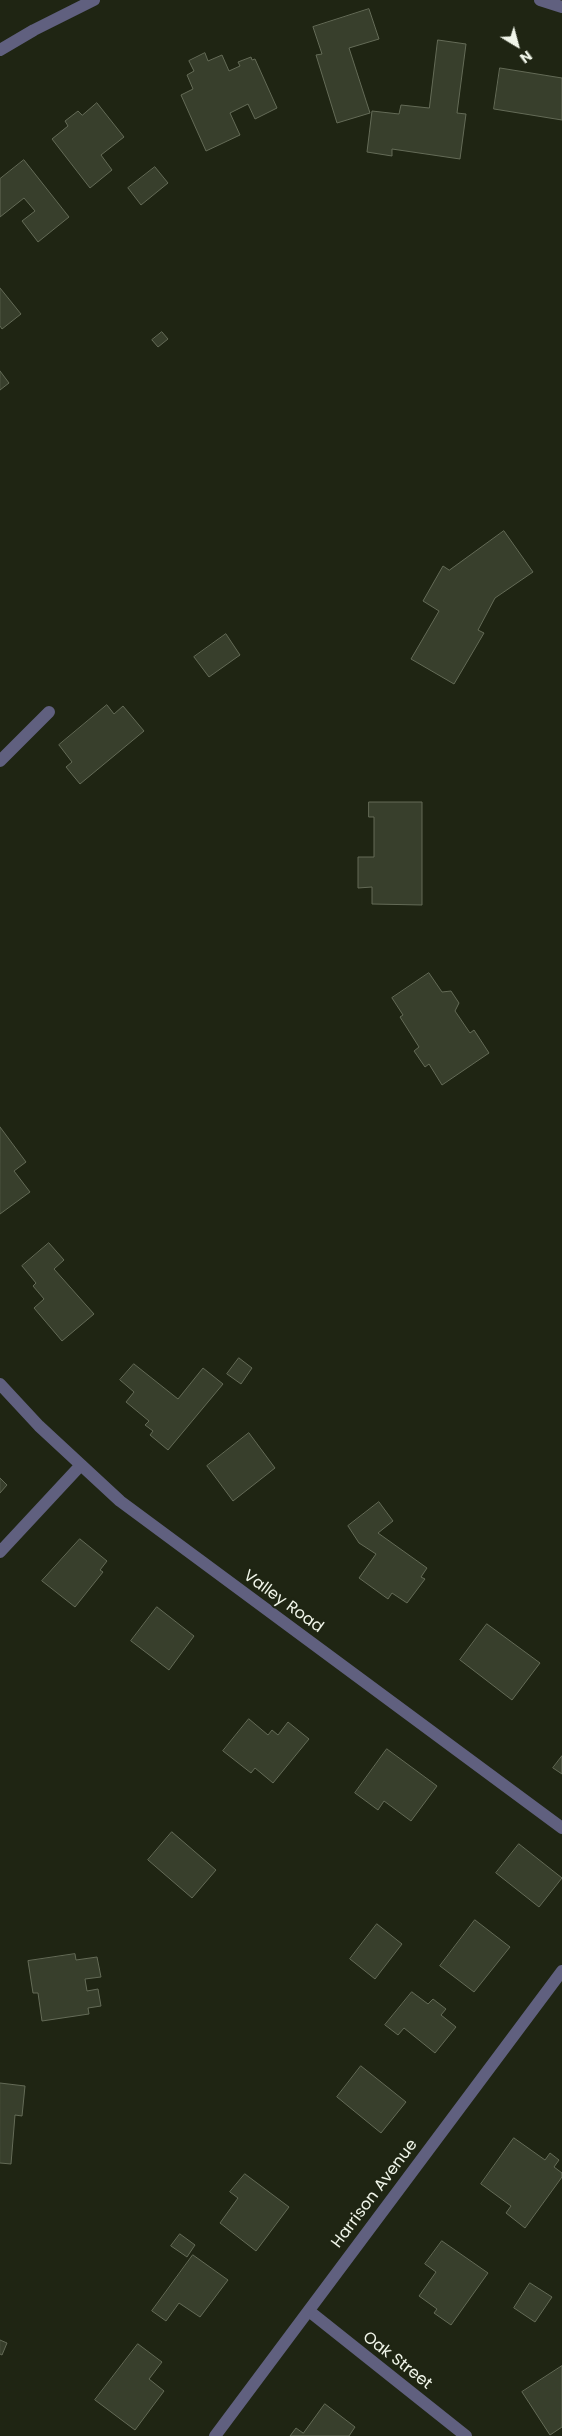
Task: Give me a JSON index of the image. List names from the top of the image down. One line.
{"streets":{"street":["Valley Road","Harrison Avenue","Oak Street"]},"crossings":[["Harrison Avenue","Oak Street"]],"north":"bottom right"}
